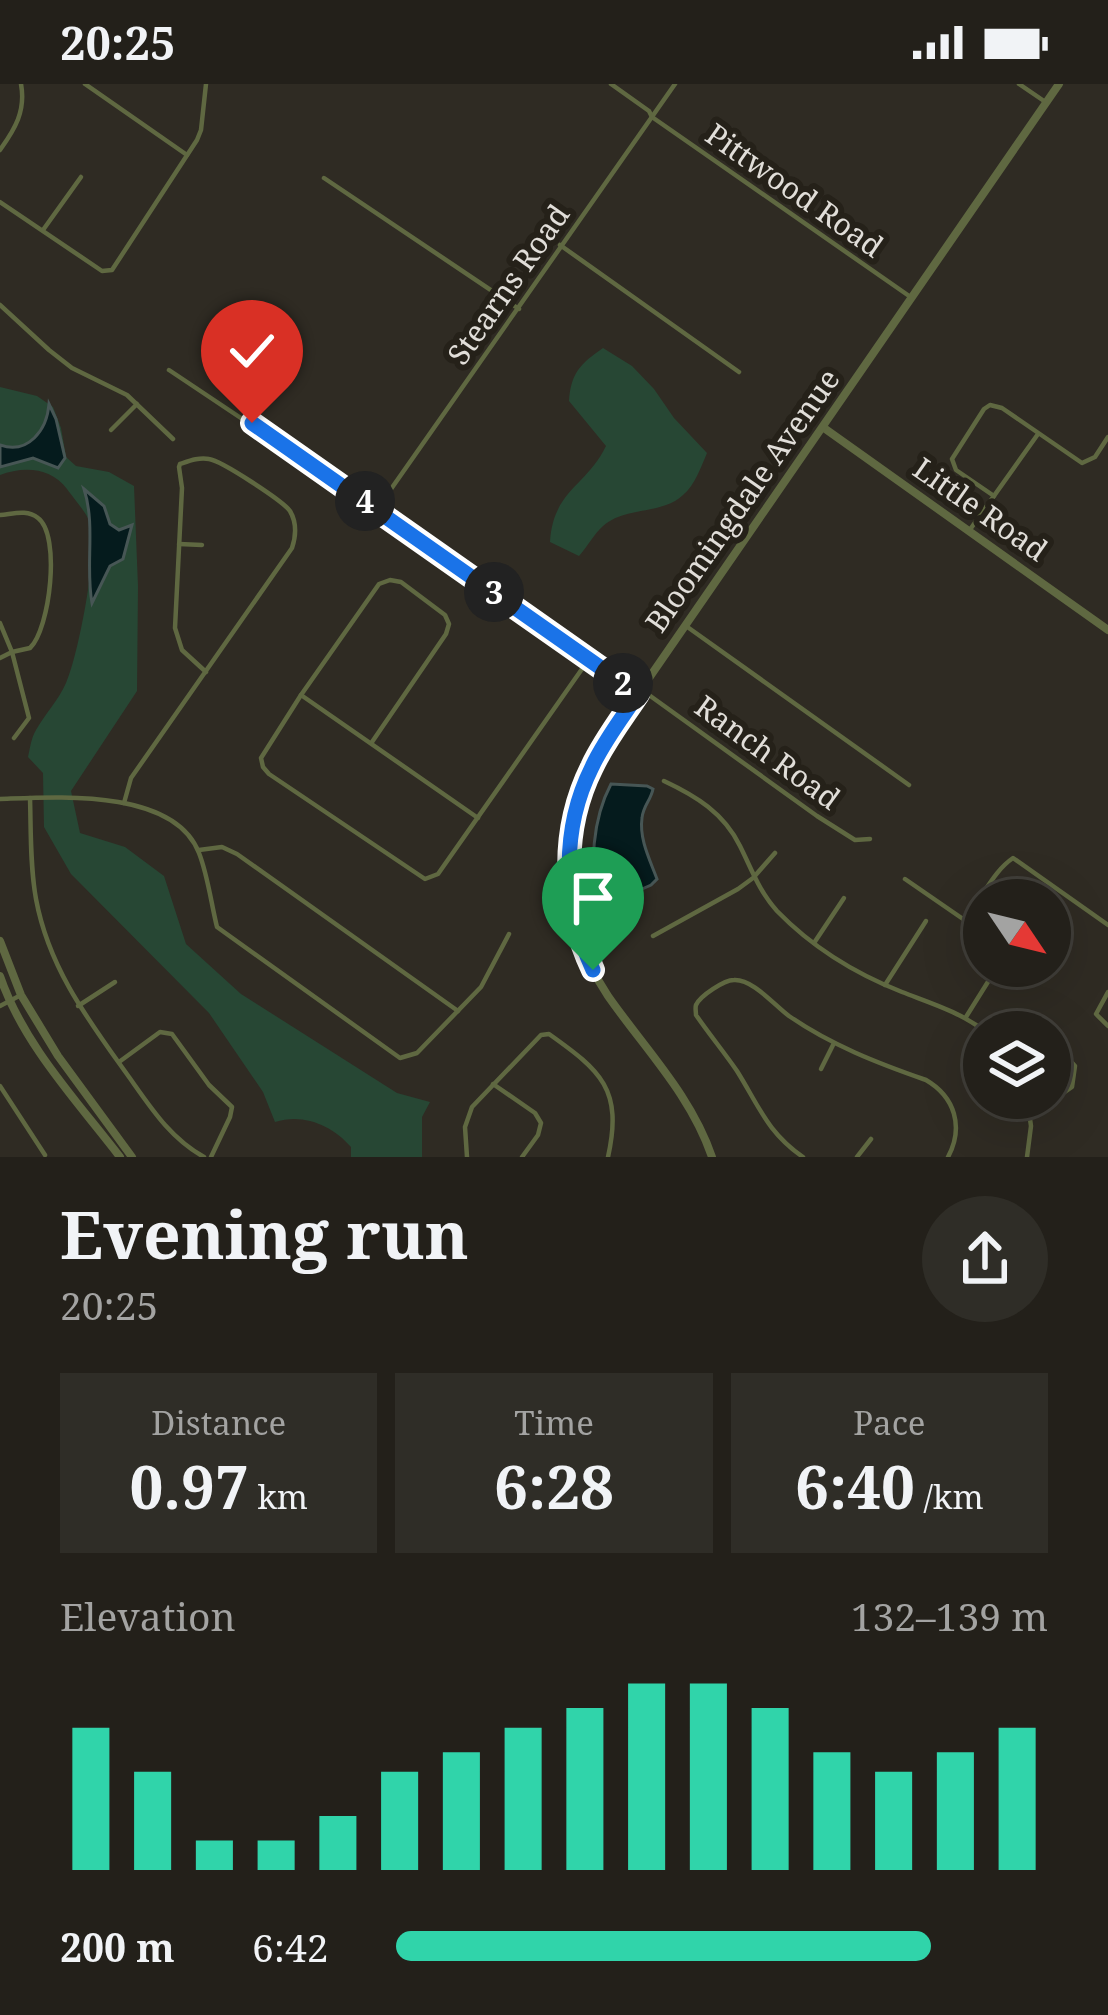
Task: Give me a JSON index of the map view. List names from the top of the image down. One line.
{"streets":{"street":["Pittwood Road","Stearns Road","Bloomingdale Avenue","Little Road","Ranch Road"]},"crossings":[["Pittwood Road","Stearns Road"],["Pittwood Road","Bloomingdale Avenue"],["Stearns Road","Ranch Road"],["Bloomingdale Avenue","Little Road"],["Bloomingdale Avenue","Ranch Road"]],"north":"bottom right","page":{"status":"20:25","pins":["4","3","2"],"heading":["Evening run","20:25"],"stats":[["Distance","0.97 km"],["Time","6:28"],["Pace","6:40 /km"]],"chart":["Elevation","132–139 m"],"list":[{"name":"200 m","note":"6:42"}]}}
